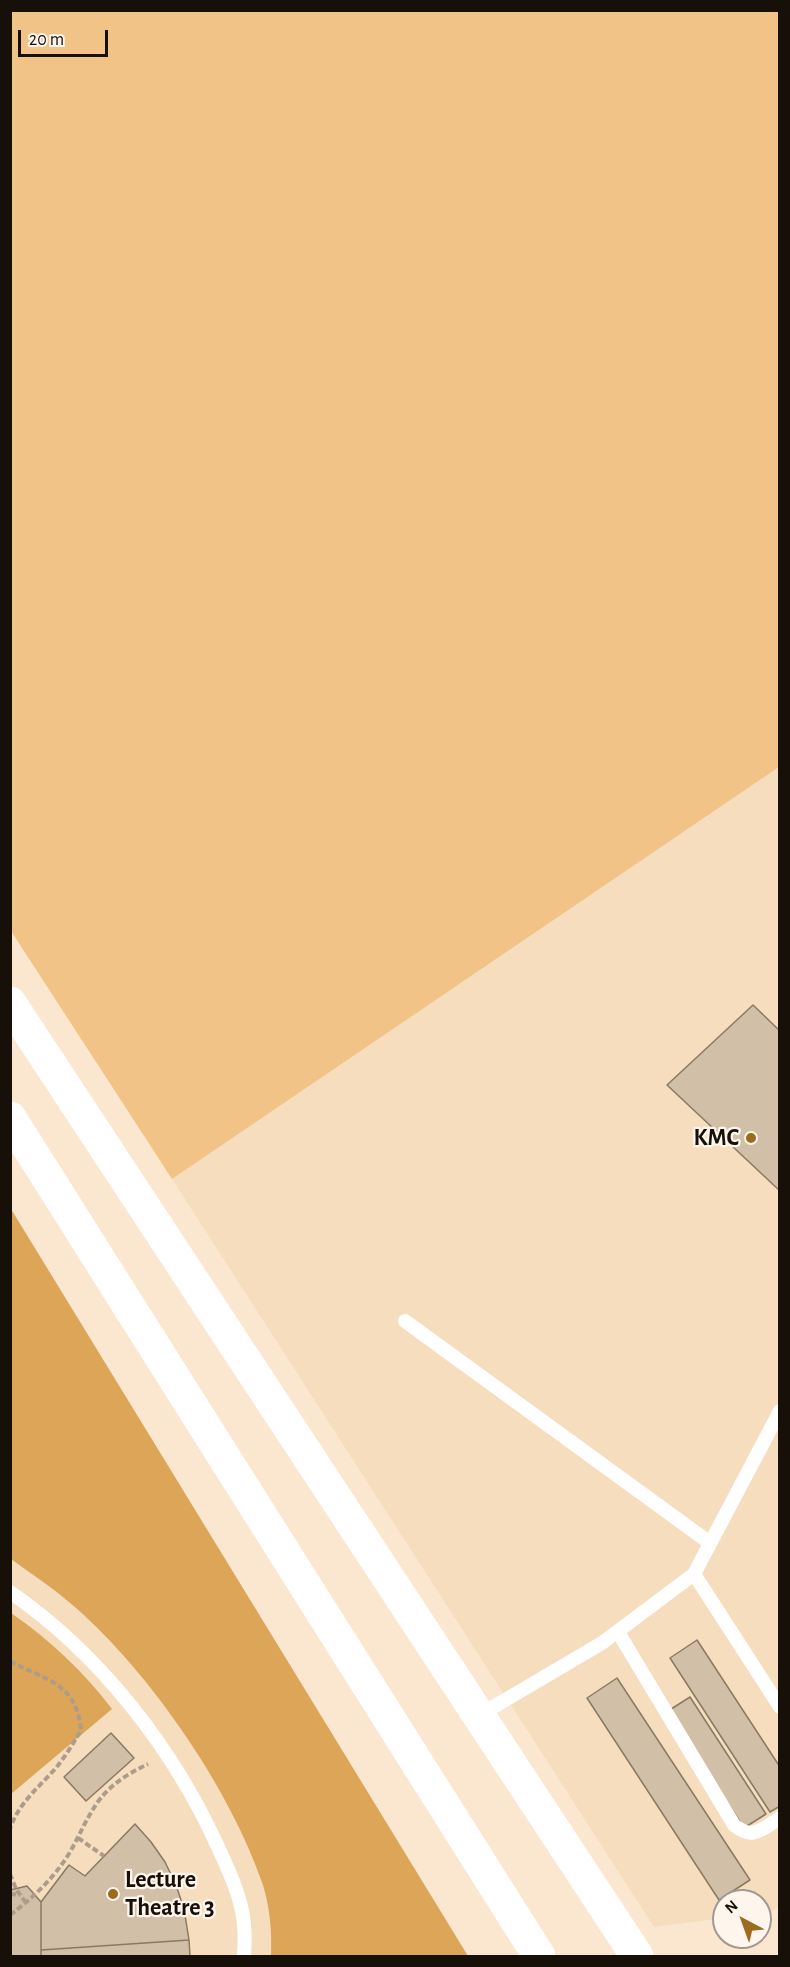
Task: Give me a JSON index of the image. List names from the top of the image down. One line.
{"places":["KMC","Lecture Theatre 3"],"scale_bar":"20 m","north":"top left"}
